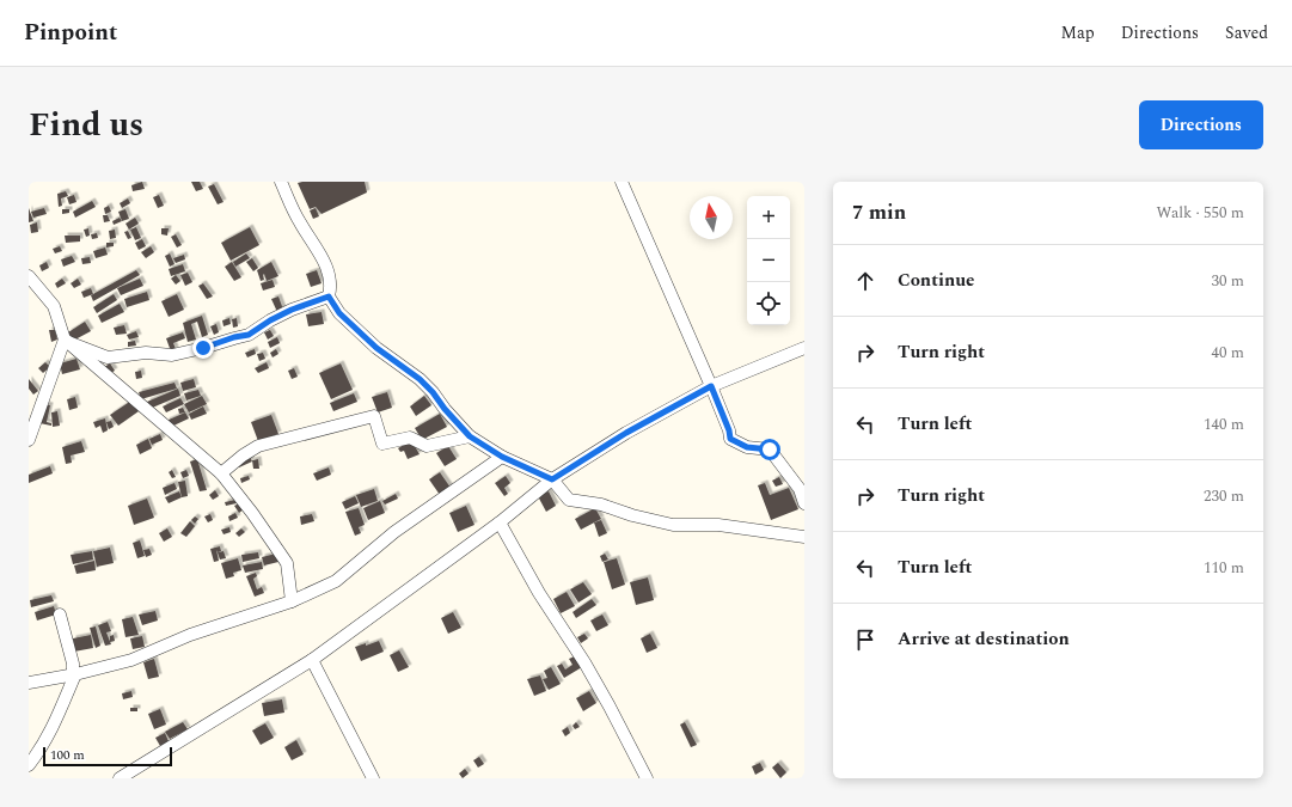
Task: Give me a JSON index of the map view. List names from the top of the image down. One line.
{"scale_bar":"100 m","north":"top","page":{"header":"Pinpoint","nav":["Map","Directions","Saved"],"title":"Find us","buttons":"Directions","heading":["7 min","Walk · 550 m"],"map_buttons":["+","−"],"list":[["Continue","30 m"],["Turn right","40 m"],["Turn left","140 m"],["Turn right","230 m"],["Turn left","110 m"],"Arrive at destination"],"scale":"100 m"}}
